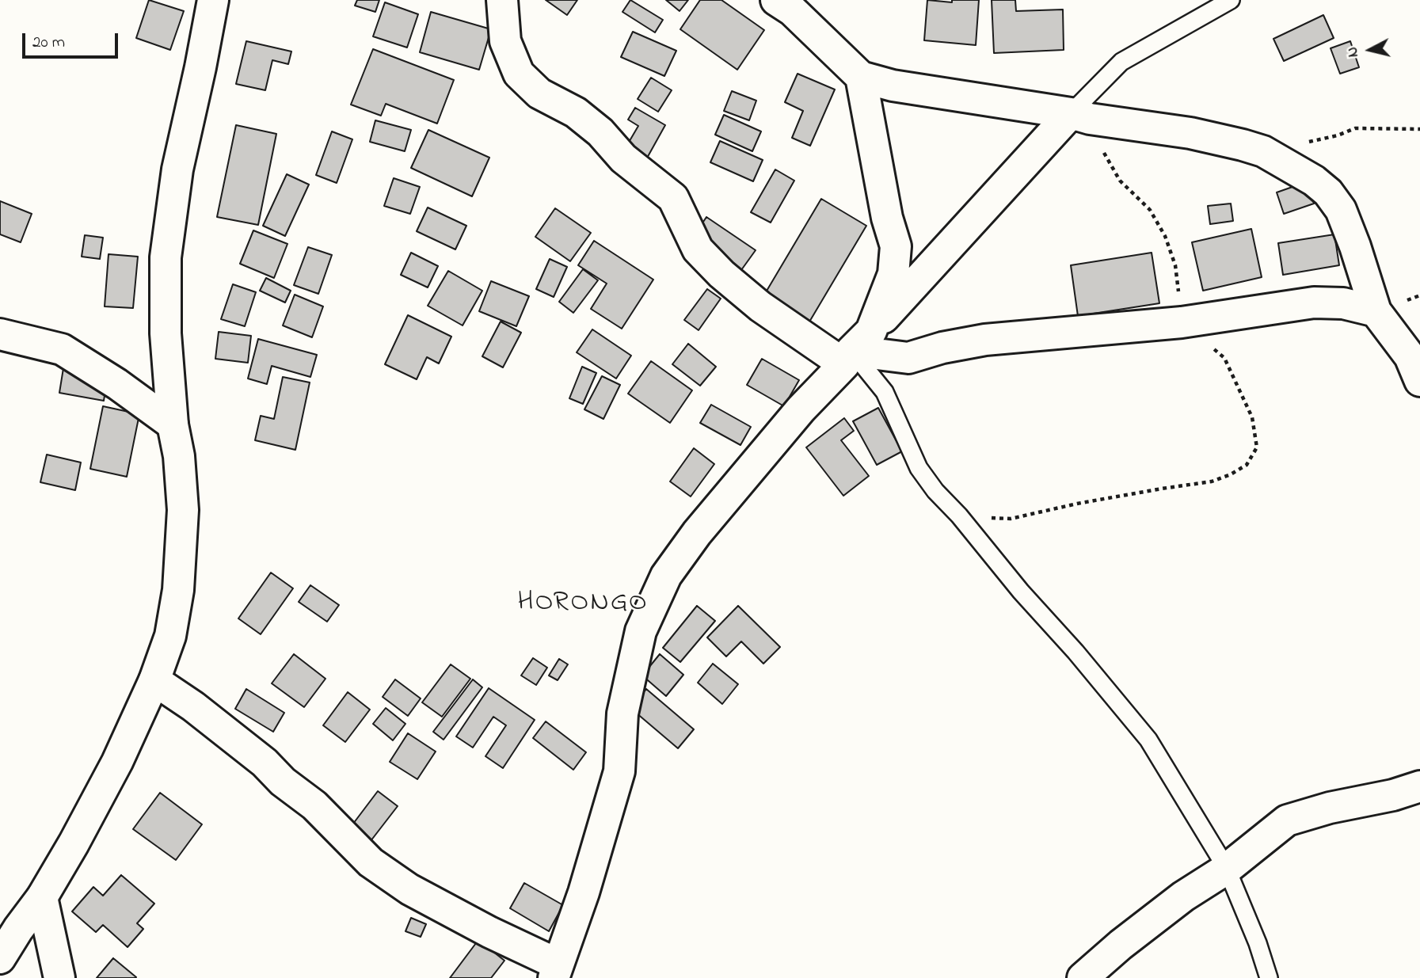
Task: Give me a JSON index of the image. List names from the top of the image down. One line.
{"districts":["HORONGO"],"scale_bar":"20 m","north":"left"}
